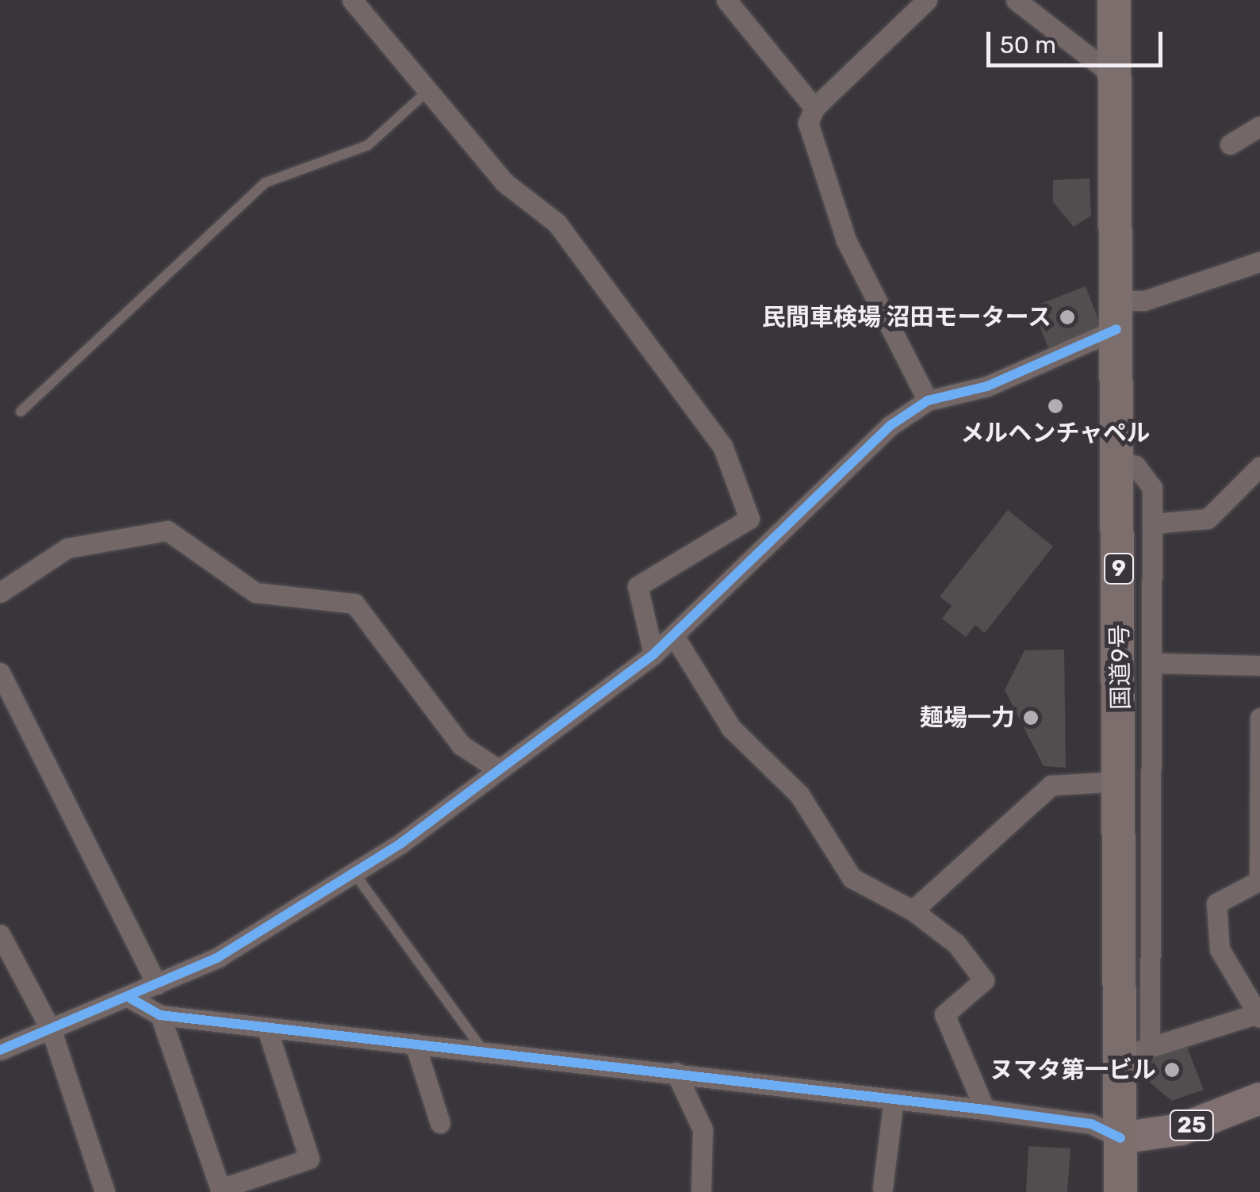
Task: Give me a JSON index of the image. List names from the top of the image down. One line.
{"streets":{"highway":["9","国道9号"],"main road":["25"]},"crossings":[["国道9号","25"]],"places":["民間車検場 沼田モータース","メルヘンチャペル","麺場一力","ヌマタ第一ビル"],"scale_bar":"50 m"}
